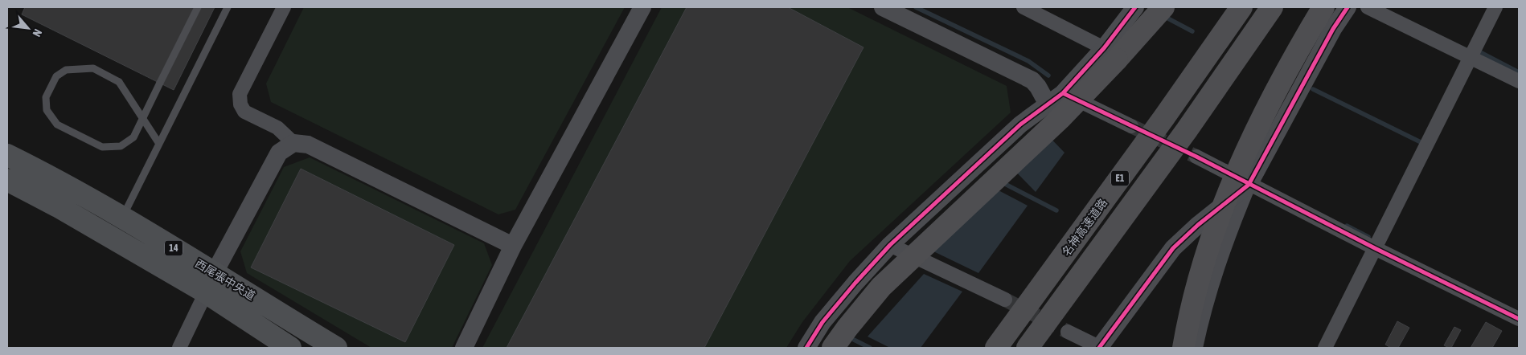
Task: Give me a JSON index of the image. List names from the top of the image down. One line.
{"streets":{"highway":["E1","名神高速道路"],"main road":["14","西尾張中央道"]},"north":"bottom right"}
